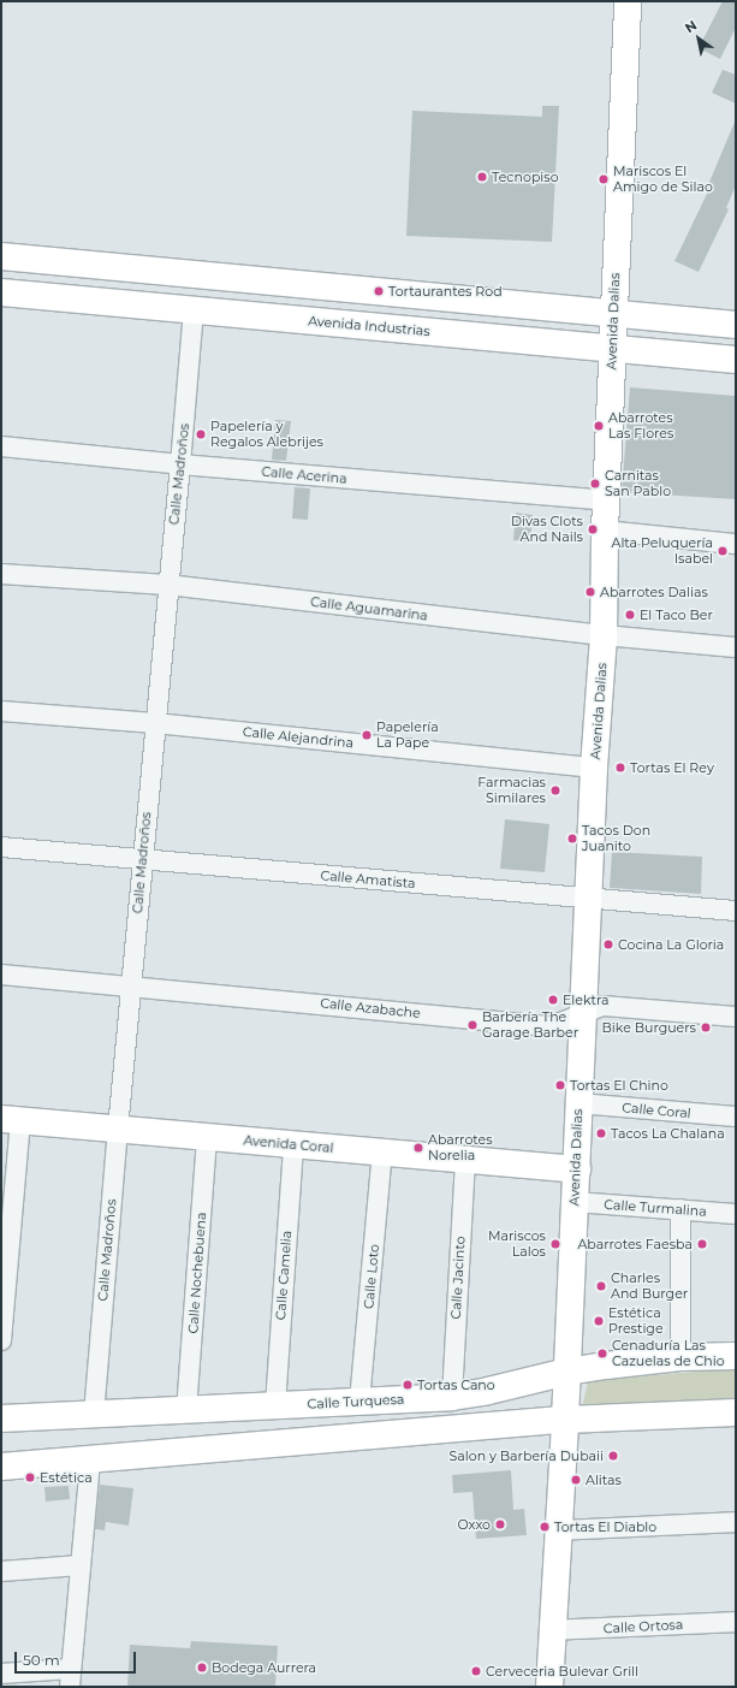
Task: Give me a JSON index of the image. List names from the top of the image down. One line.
{"streets":{"main road":["Avenida Dalias","Avenida Industrias","Avenida Coral","Calle Turquesa"],"street":["Calle Madroños","Calle Acerina","Calle Aguamarina","Calle Alejandrina","Calle Amatista","Calle Azabache","Calle Coral","Calle Turmalina","Calle Nochebuena","Calle Camelia","Calle Loto","Calle Jacinto","Calle Ortosa"]},"crossings":[["Avenida Dalias","Avenida Industrias"],["Avenida Dalias","Calle Acerina"],["Avenida Dalias","Calle Aguamarina"],["Avenida Dalias","Calle Alejandrina"],["Avenida Dalias","Calle Amatista"],["Avenida Dalias","Calle Azabache"],["Avenida Dalias","Calle Coral"],["Avenida Dalias","Avenida Coral"],["Avenida Dalias","Calle Turmalina"],["Avenida Dalias","Calle Turquesa"],["Avenida Dalias","Calle Ortosa"],["Avenida Industrias","Calle Madroños"],["Calle Madroños","Calle Acerina"],["Calle Madroños","Calle Aguamarina"],["Calle Madroños","Calle Alejandrina"],["Calle Madroños","Calle Amatista"],["Calle Madroños","Calle Azabache"],["Calle Madroños","Avenida Coral"],["Calle Madroños","Calle Turquesa"],["Avenida Coral","Calle Nochebuena"],["Avenida Coral","Calle Camelia"],["Avenida Coral","Calle Loto"],["Avenida Coral","Calle Jacinto"],["Calle Nochebuena","Calle Turquesa"],["Calle Camelia","Calle Turquesa"],["Calle Loto","Calle Turquesa"],["Calle Jacinto","Calle Turquesa"]],"places":["Tecnopiso","Mariscos El Amigo de Silao","Tortaurantes Rod","Abarrotes Las Flores","Papelería y Regalos Alebrijes","Carnitas San Pablo","Divas Clots And Nails","Alta Peluquería Isabel","Abarrotes Dalias","El Taco Ber","Papelería La Pape","Tortas El Rey","Farmacias Similares","Tacos Don Juanito","Cocina La Gloria","Elektra","Barbería The Garage Barber","Bike Burguers","Tortas El Chino","Tacos La Chalana","Abarrotes Norelia","Mariscos Lalos","Abarrotes Faesba","Charles And Burger","Estética Prestige","Cenaduría Las Cazuelas de Chio","Tortas Cano","Salon y Barbería Dubaii","Estética","Alitas","Oxxo","Tortas El Diablo","Bodega Aurrera","Cerveceria Bulevar Grill"],"scale_bar":"50 m","north":"top left"}
